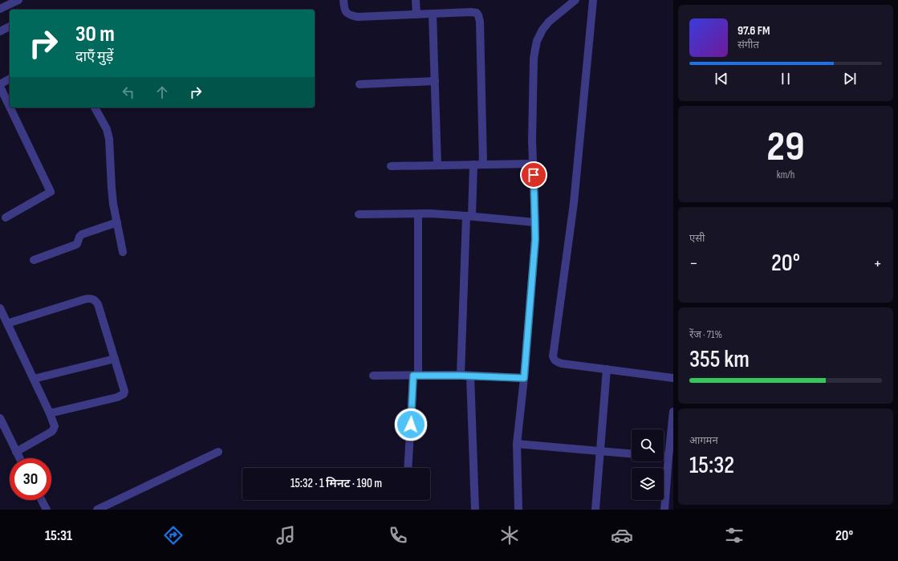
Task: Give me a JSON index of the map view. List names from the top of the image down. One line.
{"page":{"turn":["30 m","दाएँ मुड़ें"],"song":["97.6 FM","संगीत"],"tile":[["29","km/h"],"एसी",["रेंज · 71%","355 km"],["आगमन","15:32"]],"heat":["−","20°","+"],"limit":"30","trip":"15:32 · 1 मिनट · 190 m","tabs":["15:31","20°"]}}
